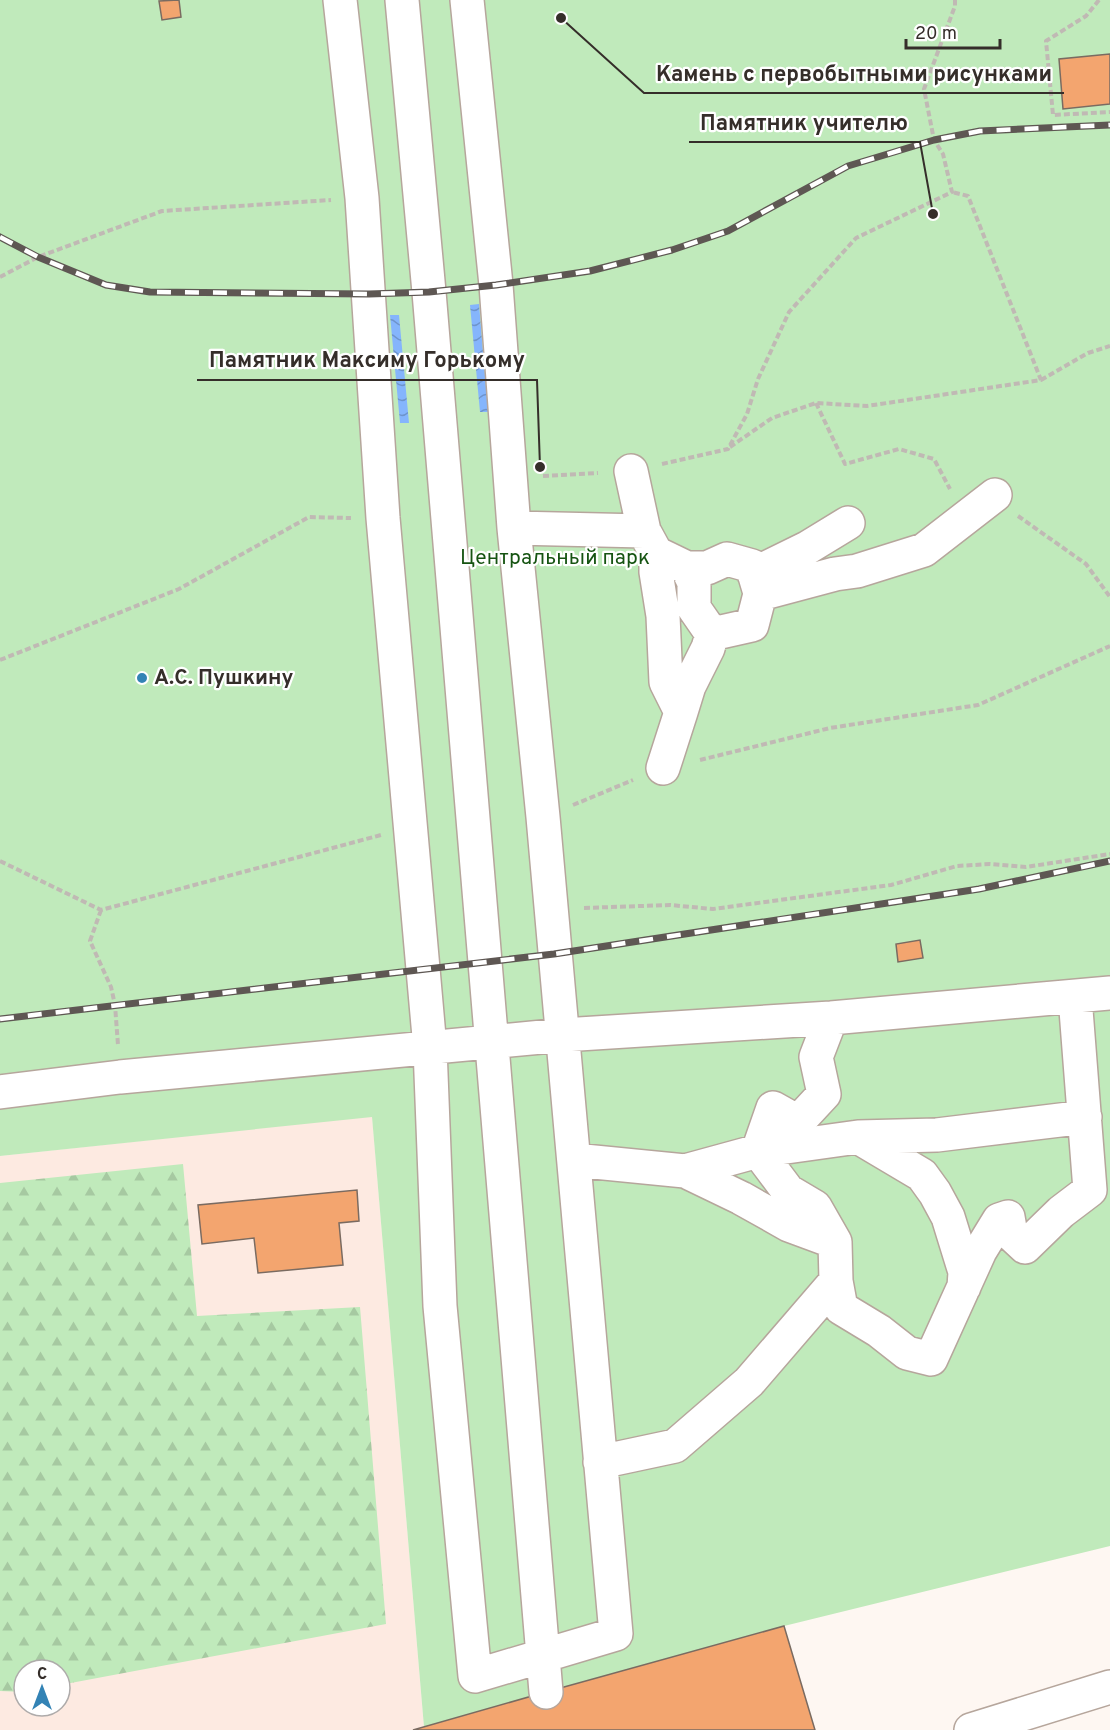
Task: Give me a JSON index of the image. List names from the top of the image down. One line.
{"parks":["Центральный парк"],"places":["Камень с первобытными рисунками","Памятник учителю","Памятник Максиму Горькому","А.С. Пушкину"],"scale_bar":"20 m","north":"top"}
